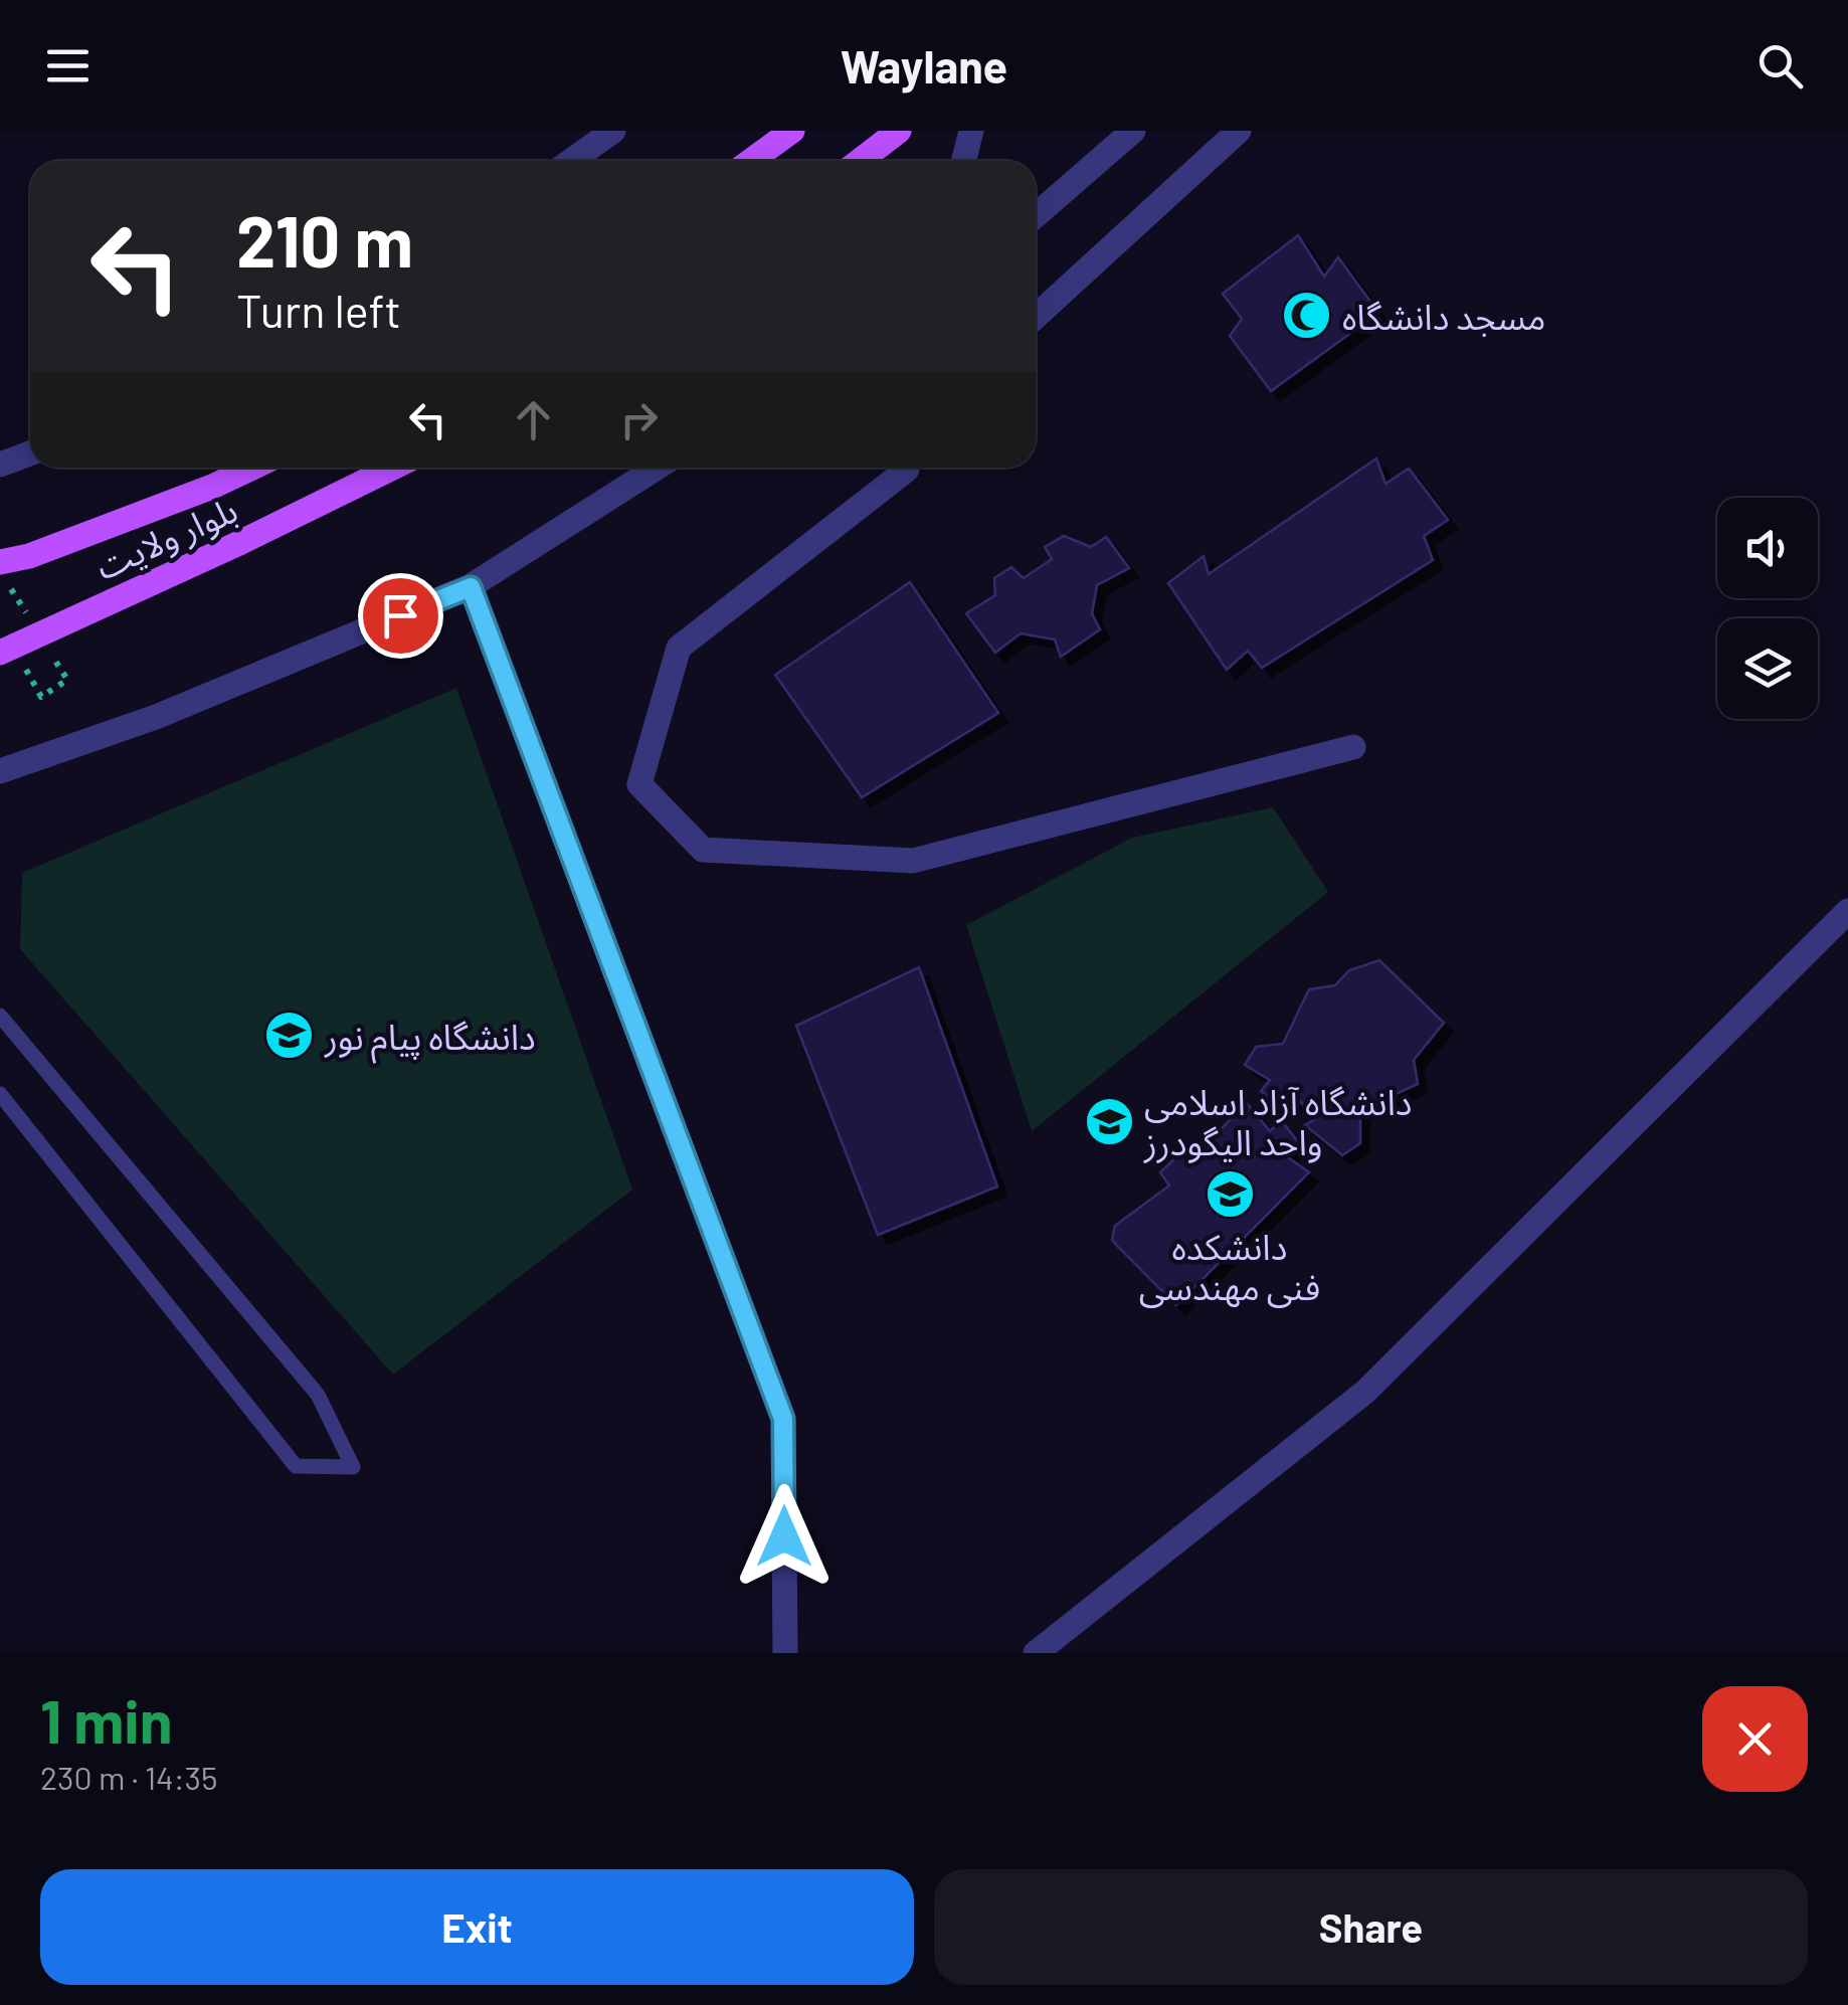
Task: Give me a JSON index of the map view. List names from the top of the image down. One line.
{"streets":{"main road":["بلوار ولایت"]},"places":{"mosque":["مسجد دانشگاه"],"school or university":["دانشگاه پیام نور","دانشگاه آزاد اسلامی واحد الیگودرز","دانشکده فنی مهندسی"]},"page":{"header":"Waylane","turn":["210 m","Turn left"],"heading":["1 min","230 m · 14:35"],"buttons":["Exit","Share"]}}
